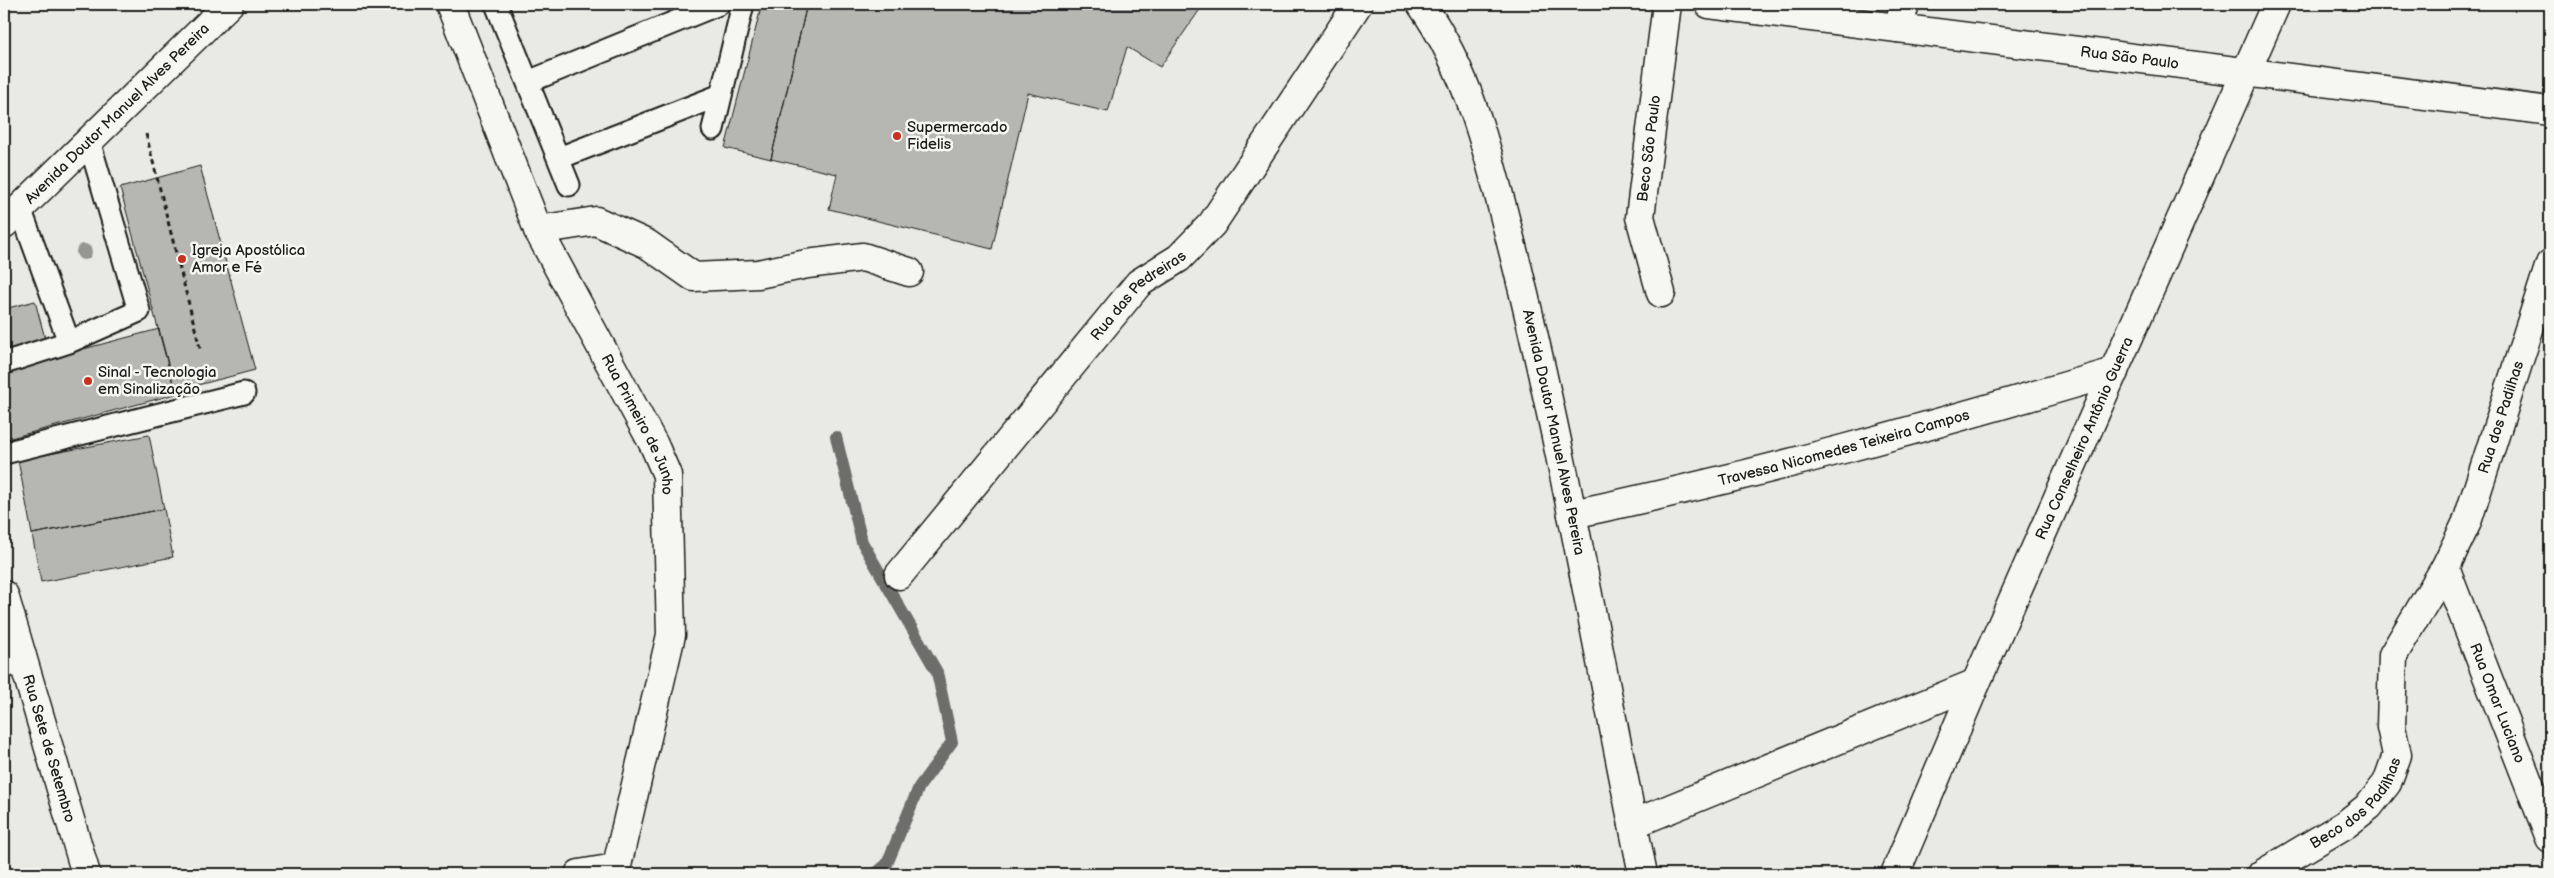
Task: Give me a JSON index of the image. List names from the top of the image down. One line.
{"streets":{"street":["Rua São Paulo","Avenida Doutor Manuel Alves Pereira","Beco São Paulo","Rua das Pedreiras","Rua dos Padilhas","Rua Primeiro de Junho","Rua Conselheiro Antônio Guerra","Travessa Nicomedes Teixeira Campos","Rua Omar Luciano","Rua Sete de Setembro","Beco dos Padilhas"]},"crossings":[["Rua São Paulo","Rua Conselheiro Antônio Guerra"],["Avenida Doutor Manuel Alves Pereira","Travessa Nicomedes Teixeira Campos"],["Rua dos Padilhas","Rua Omar Luciano"],["Rua dos Padilhas","Beco dos Padilhas"],["Rua Conselheiro Antônio Guerra","Travessa Nicomedes Teixeira Campos"],["Rua Omar Luciano","Beco dos Padilhas"]],"places":["Supermercado Fidelis","Igreja Apostólica Amor e Fé","Sinal - Tecnologia em Sinalização"]}
